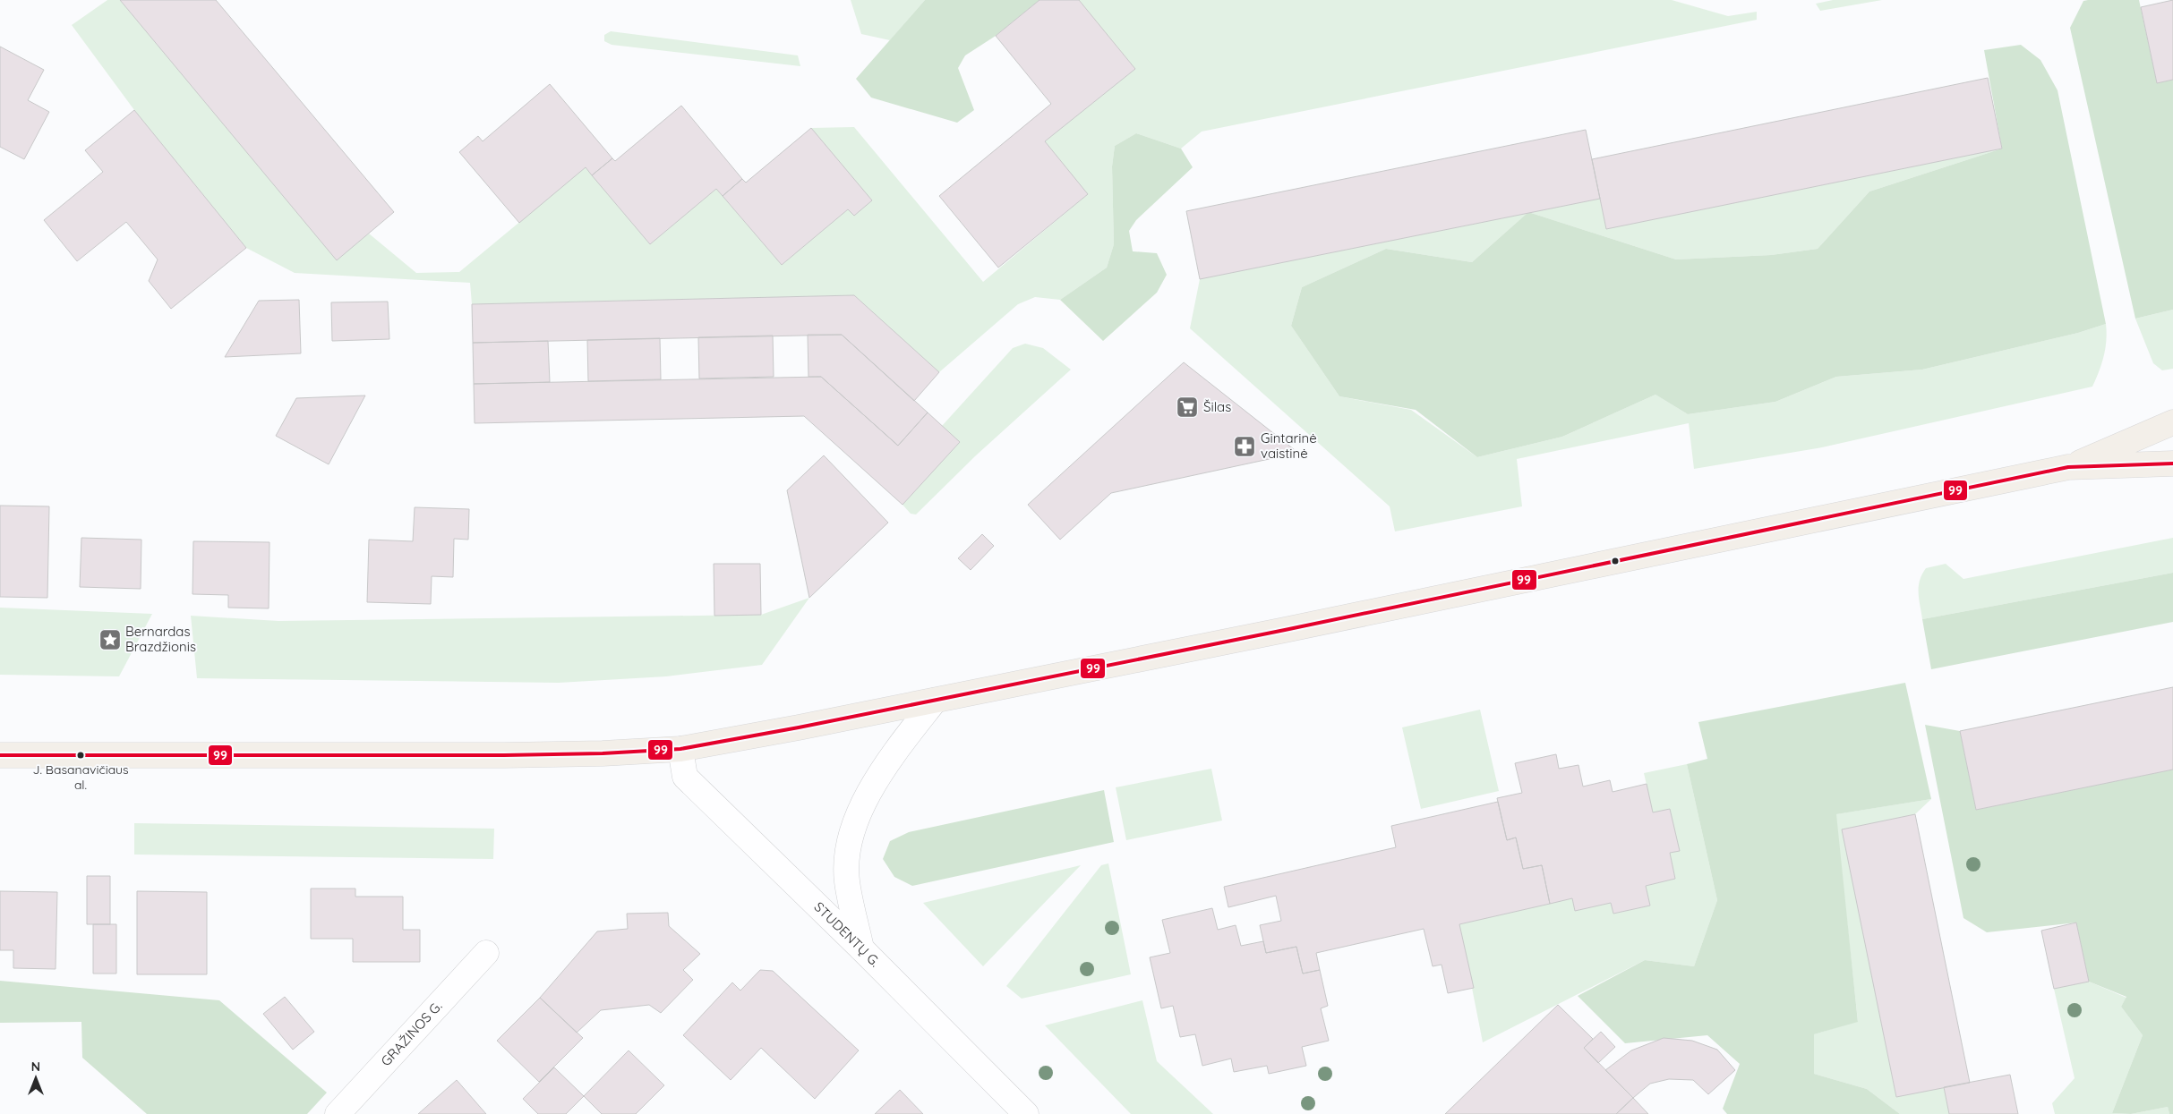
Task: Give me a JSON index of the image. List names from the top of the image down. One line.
{"streets":{"street":["STUDENTŲ G.","GRAŽINOS G."]},"places":{"supermarket":["Šilas"],"pharmacy":["Gintarinė vaistinė"],"place":["Bernardas Brazdžionis"],"other":["J. Basanavičiaus al."]},"lines":["transit line 99"],"north":"top"}
